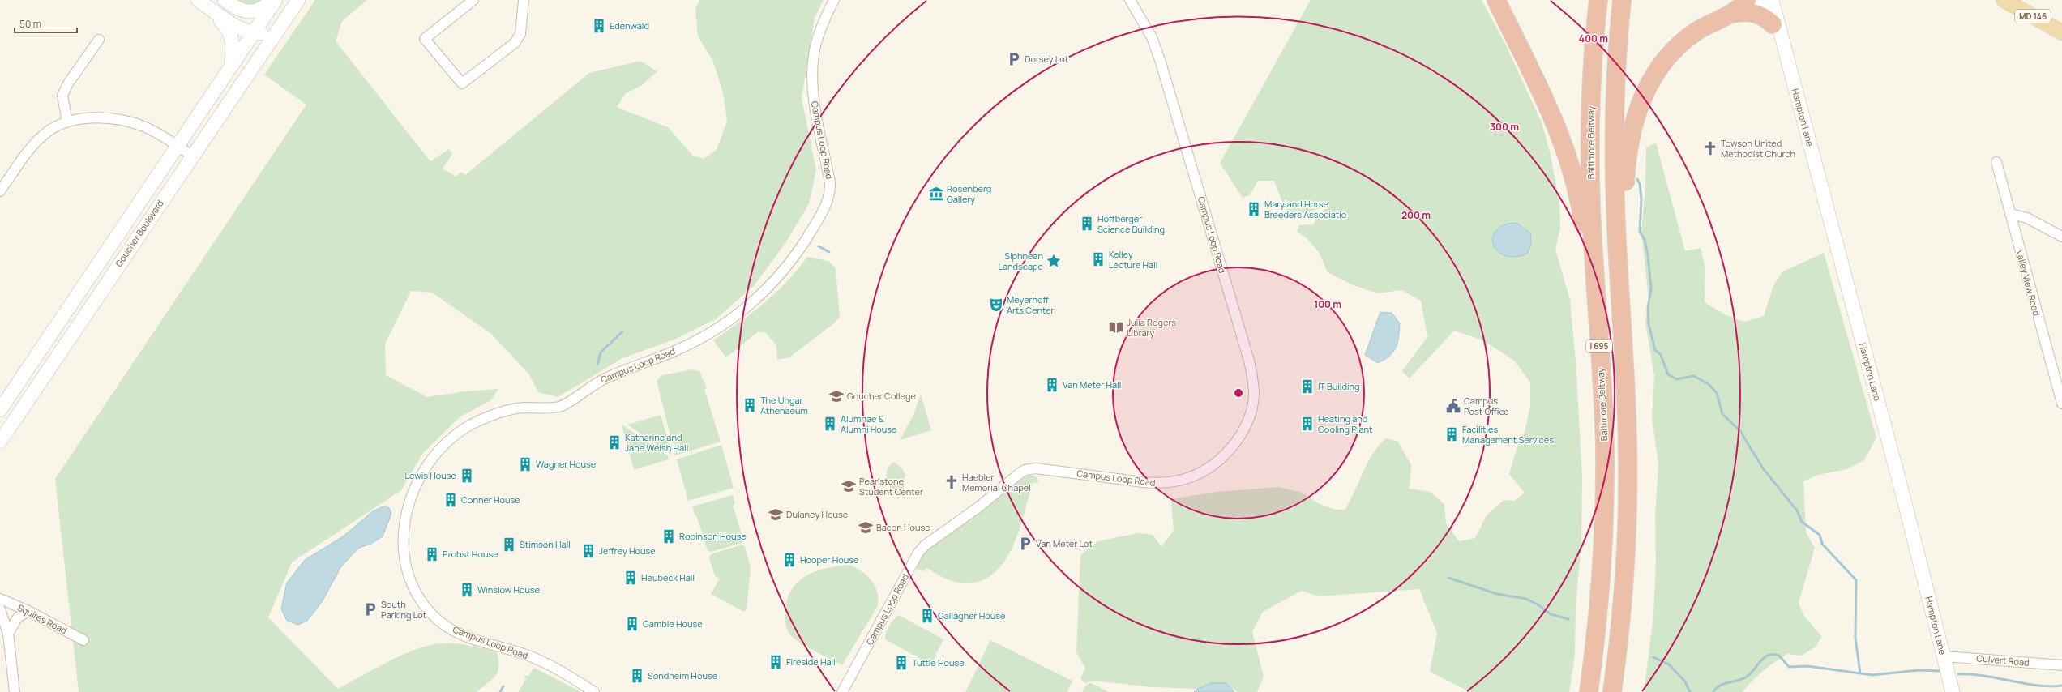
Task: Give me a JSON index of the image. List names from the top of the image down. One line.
{"streets":{"highway":["Baltimore Beltway","I 695"],"main road":["MD 146","Hampton Lane","Goucher Boulevard"],"street":["Campus Loop Road","Valley View Road","Squires Road","Culvert Road"]},"crossings":[["Hampton Lane","Culvert Road"]],"places":{"building":["Edenwald","Maryland Horse Breeders Associatio","Hoffberger Science Building","Kelley Lecture Hall","Van Meter Hall","IT Building","The Ungar Athenaeum","Alumnae & Alumni House","Heating and Cooling Plant","Facilities Management Services","Katharine and Jane Welsh Hall","Wagner House","Lewis House","Conner House","Robinson House","Stimson Hall","Jeffrey House","Probst House","Hooper House","Heubeck Hall","Winslow House","Gallagher House","Gamble House","Fireside Hall","Tuttle House","Sondheim House"],"parking":["Dorsey Lot","Van Meter Lot","South Parking Lot"],"church":["Towson United Methodist Church","Haebler Memorial Chapel"],"museum":["Rosenberg Gallery"],"place":["Siphnean Landscape"],"theatre":["Meyerhoff Arts Center"],"library":["Julia Rogers Library"],"school or university":["Goucher College","Pearlstone Student Center","Dulaney House","Bacon House"],"public building":["Campus Post Office"]},"scale_bar":"50 m","rings":["400 m","300 m","200 m","100 m"]}
